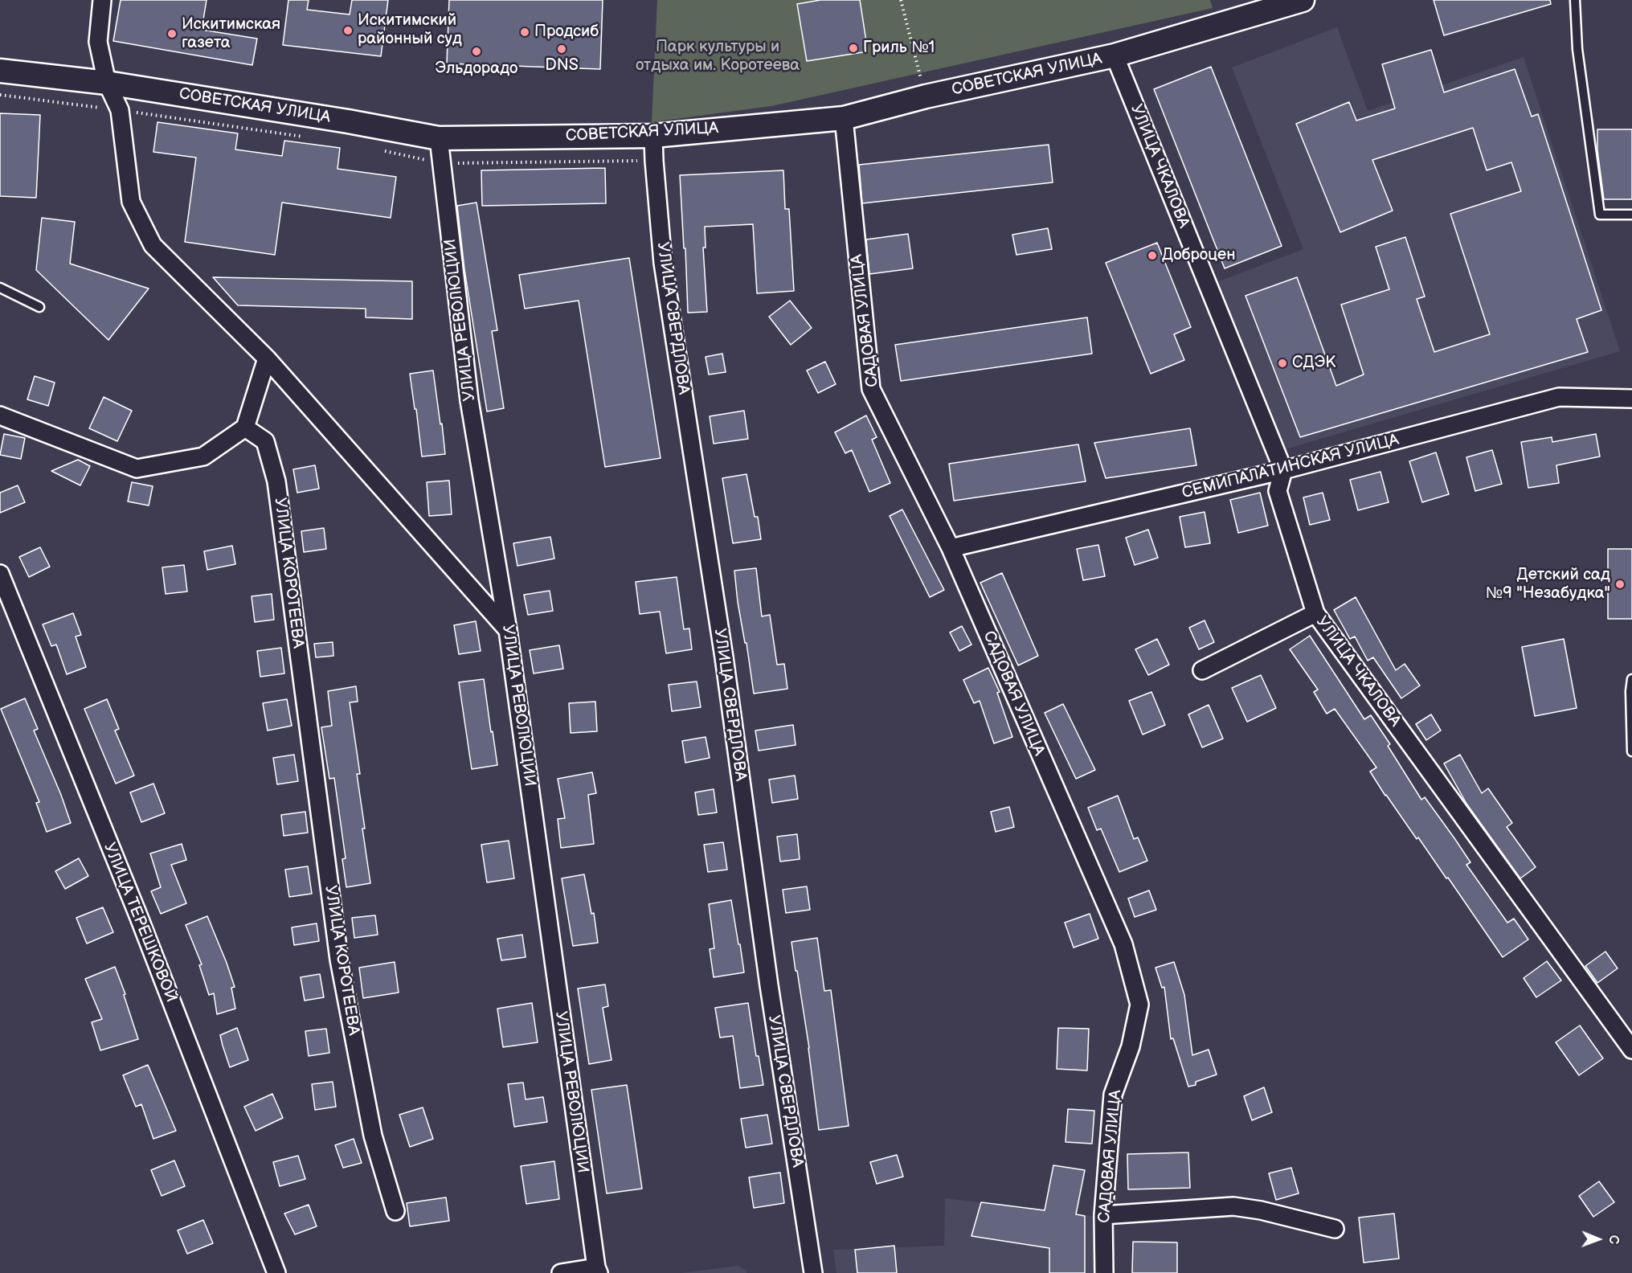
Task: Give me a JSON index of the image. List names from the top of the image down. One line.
{"streets":{"main road":["СОВЕТСКАЯ УЛИЦА"],"street":["УЛИЦА ЧКАЛОВА","УЛИЦА СВЕРДЛОВА","УЛИЦА РЕВОЛЮЦИИ","САДОВАЯ УЛИЦА","СЕМИПАЛАТИНСКАЯ УЛИЦА","УЛИЦА КОРОТЕЕВА","УЛИЦА ТЕРЕШКОВОЙ"]},"crossings":[["СОВЕТСКАЯ УЛИЦА","УЛИЦА ЧКАЛОВА"],["СОВЕТСКАЯ УЛИЦА","УЛИЦА СВЕРДЛОВА"],["СОВЕТСКАЯ УЛИЦА","УЛИЦА РЕВОЛЮЦИИ"],["СОВЕТСКАЯ УЛИЦА","САДОВАЯ УЛИЦА"],["УЛИЦА ЧКАЛОВА","СЕМИПАЛАТИНСКАЯ УЛИЦА"],["САДОВАЯ УЛИЦА","СЕМИПАЛАТИНСКАЯ УЛИЦА"]],"parks":["Парк культуры и отдыха им. Коротеева"],"places":["Искитимский районный суд","Продсиб","Искитимская газета","Гриль №1","DNS","Эльдорадо","Доброцен","СДЭК","Детский сад №9 \"Незабудка\""],"north":"right"}
